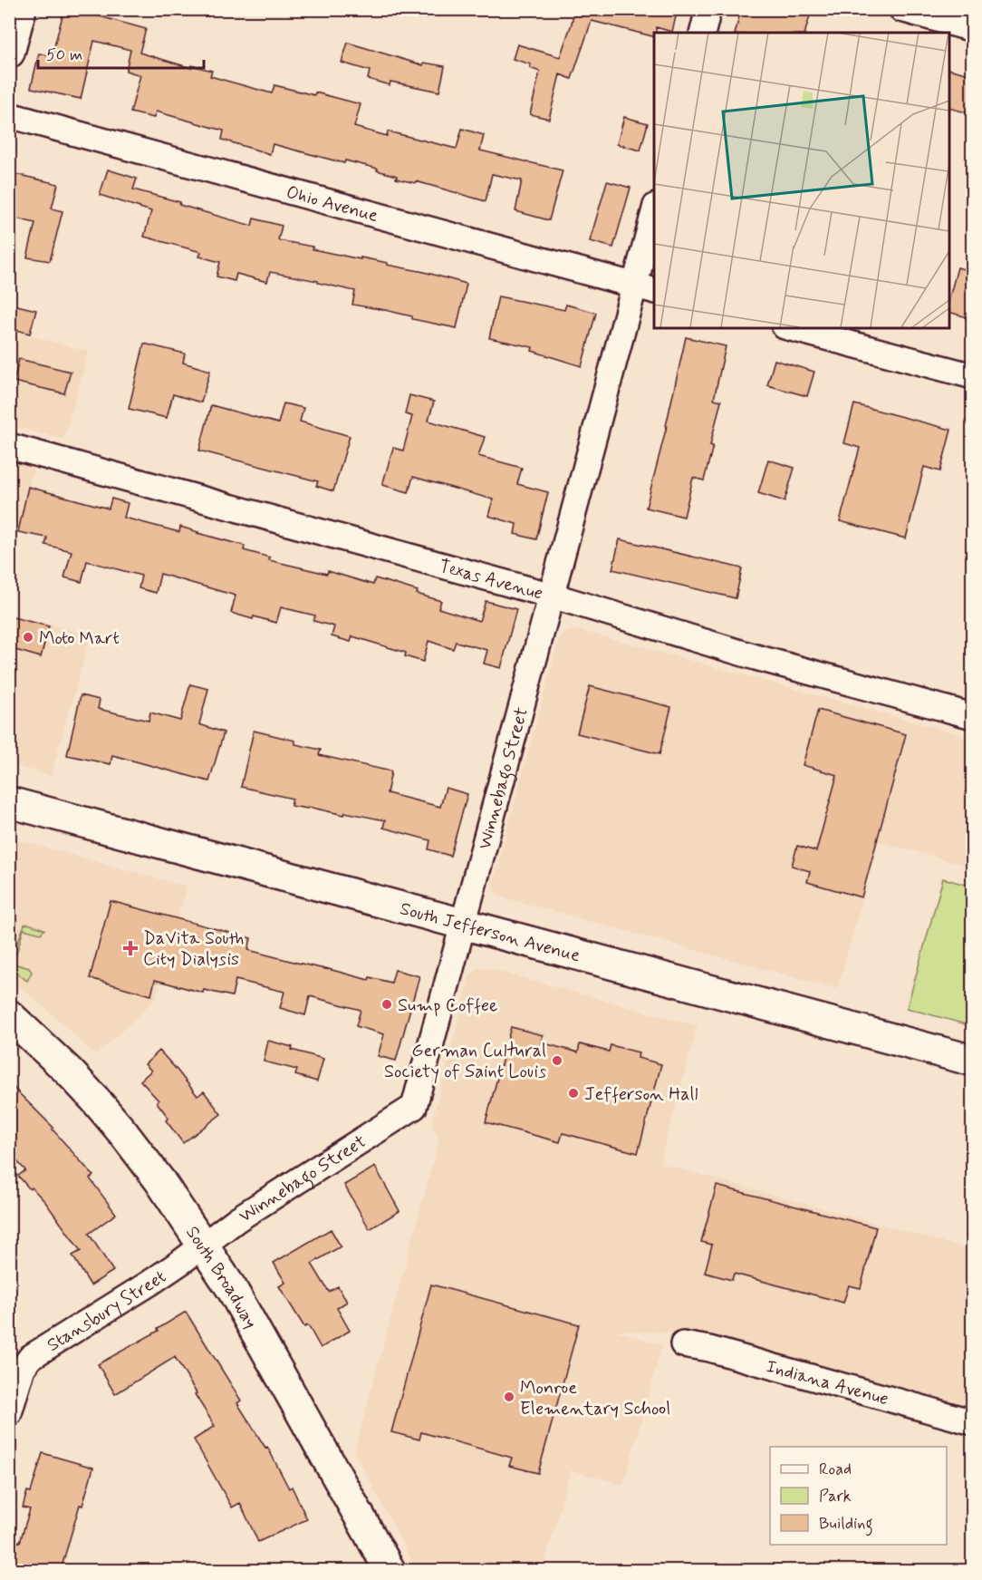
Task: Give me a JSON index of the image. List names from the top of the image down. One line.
{"streets":{"main road":["South Jefferson Avenue","South Broadway"],"street":["Ohio Avenue","Texas Avenue","Winnebago Street","Stansbury Street","Indiana Avenue"]},"crossings":[["Ohio Avenue","Winnebago Street"],["Texas Avenue","Winnebago Street"],["Winnebago Street","South Jefferson Avenue"],["Winnebago Street","South Broadway"],["Winnebago Street","Stansbury Street"],["South Broadway","Stansbury Street"]],"places":{"other":["Moto Mart","Sump Coffee","German Cultural Society of Saint Louis","Jefferson Hall","Monroe Elementary School"],"health":["DaVita South City Dialysis"]},"legend":["Road","Park","Building"],"scale_bar":"50 m"}
